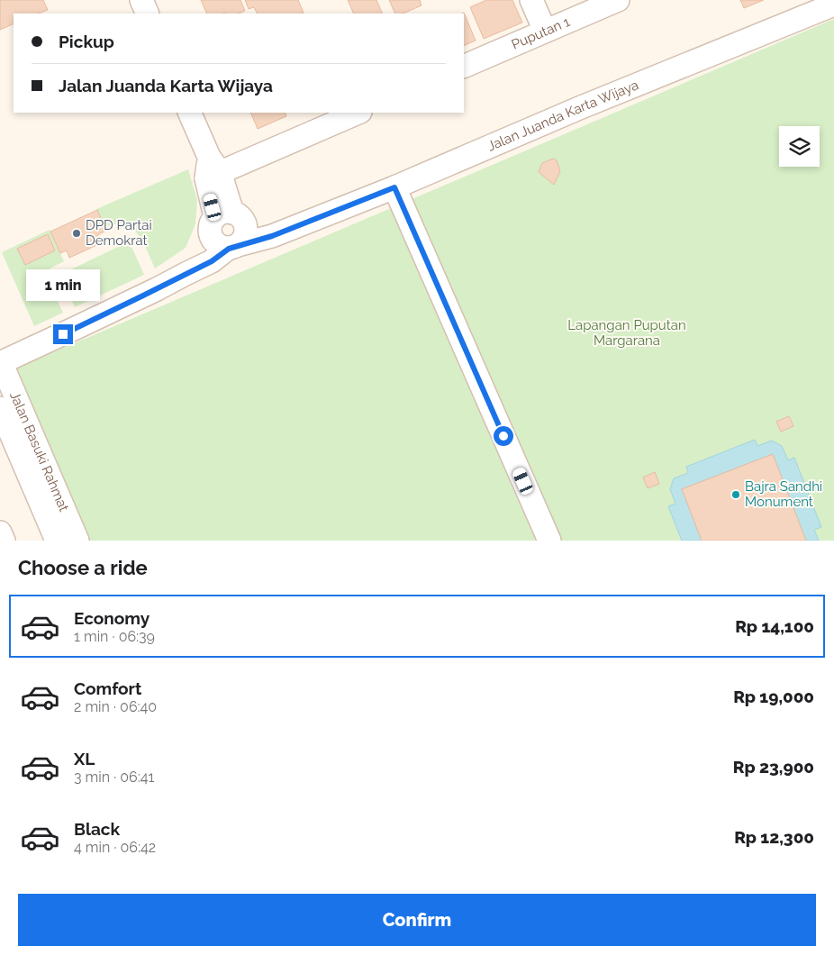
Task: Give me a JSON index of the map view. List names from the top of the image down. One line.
{"streets":{"street":["Puputan 1","Jalan Juanda Karta Wijaya","Jalan Basuki Rahmat"]},"crossings":[["Jalan Juanda Karta Wijaya","Jalan Basuki Rahmat"]],"parks":["Lapangan Puputan Margarana"],"places":["DPD Partai Demokrat","Bajra Sandhi Monument"],"page":{"banner":["Pickup","Jalan Juanda Karta Wijaya"],"bubble":"1 min","heading":"Choose a ride","list":[{"name":"Economy","note":"1 min · 06:39","value":"Rp 14,100"},{"name":"Comfort","note":"2 min · 06:40","value":"Rp 19,000"},{"name":"XL","note":"3 min · 06:41","value":"Rp 23,900"},{"name":"Black","note":"4 min · 06:42","value":"Rp 12,300"}],"buttons":"Confirm"}}
